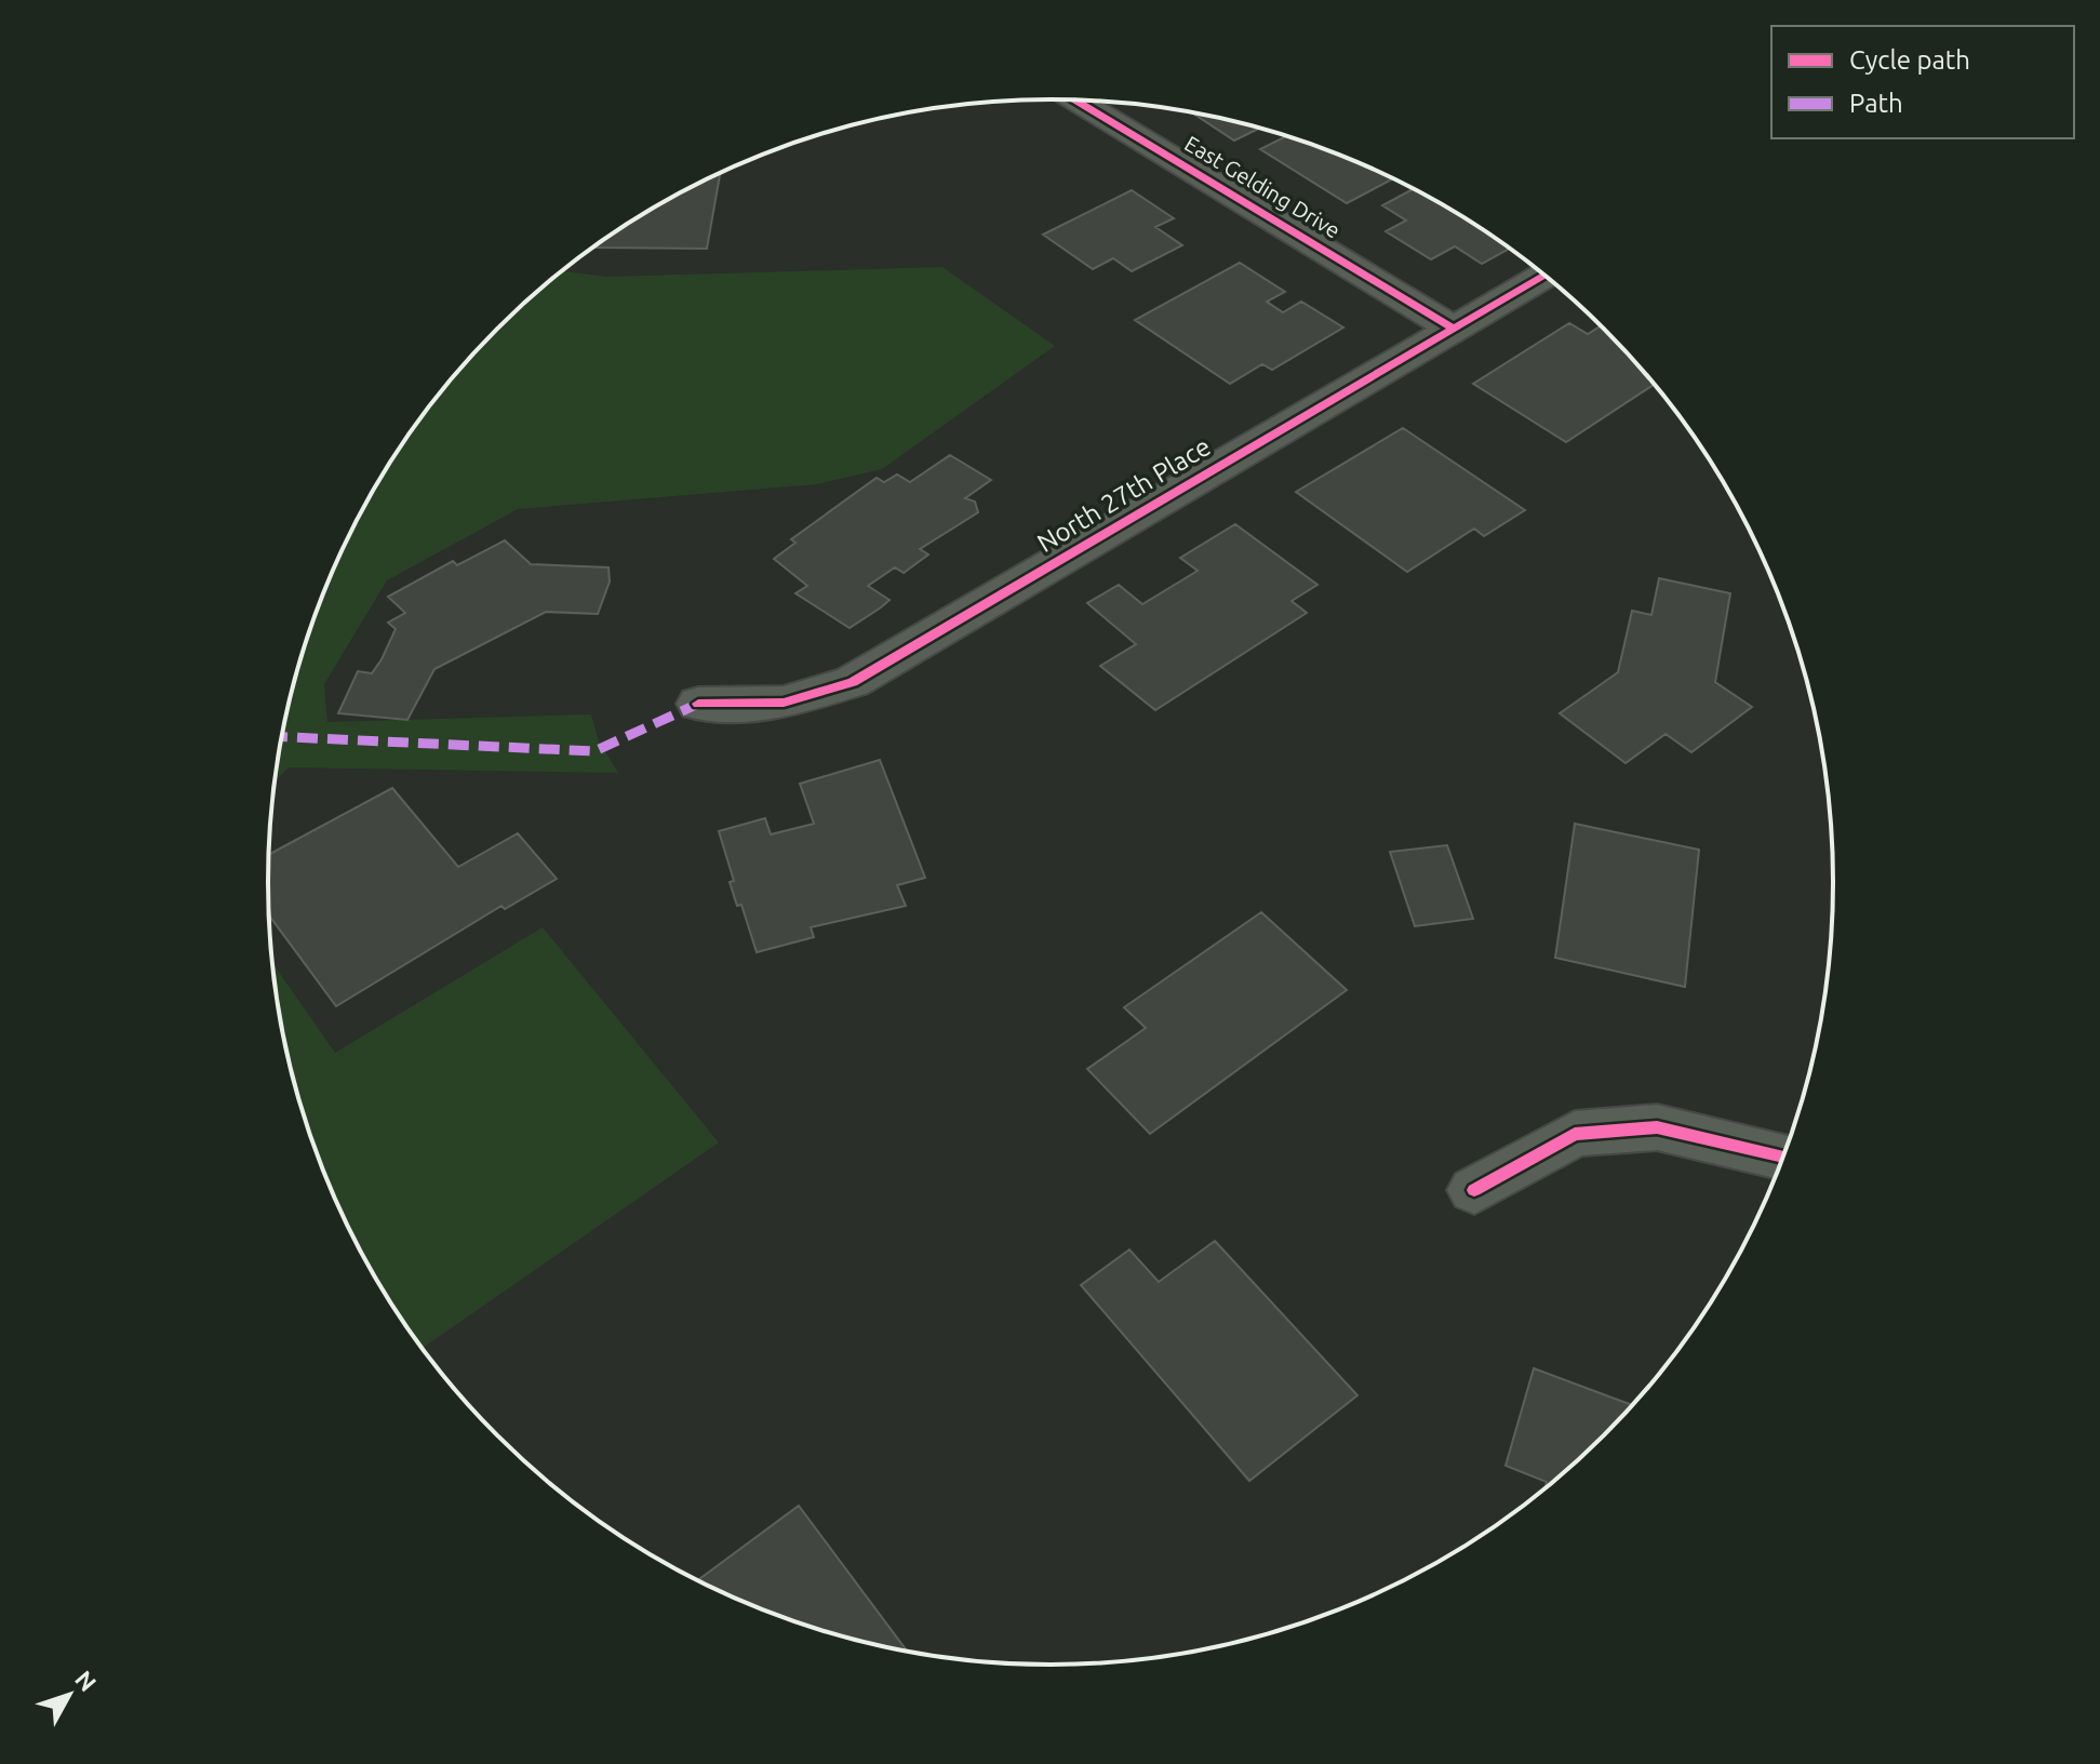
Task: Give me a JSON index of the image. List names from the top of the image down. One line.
{"streets":{"street":["East Gelding Drive","North 27th Place"]},"crossings":[["East Gelding Drive","North 27th Place"]],"legend":["Cycle path","Path"],"north":"top right"}
